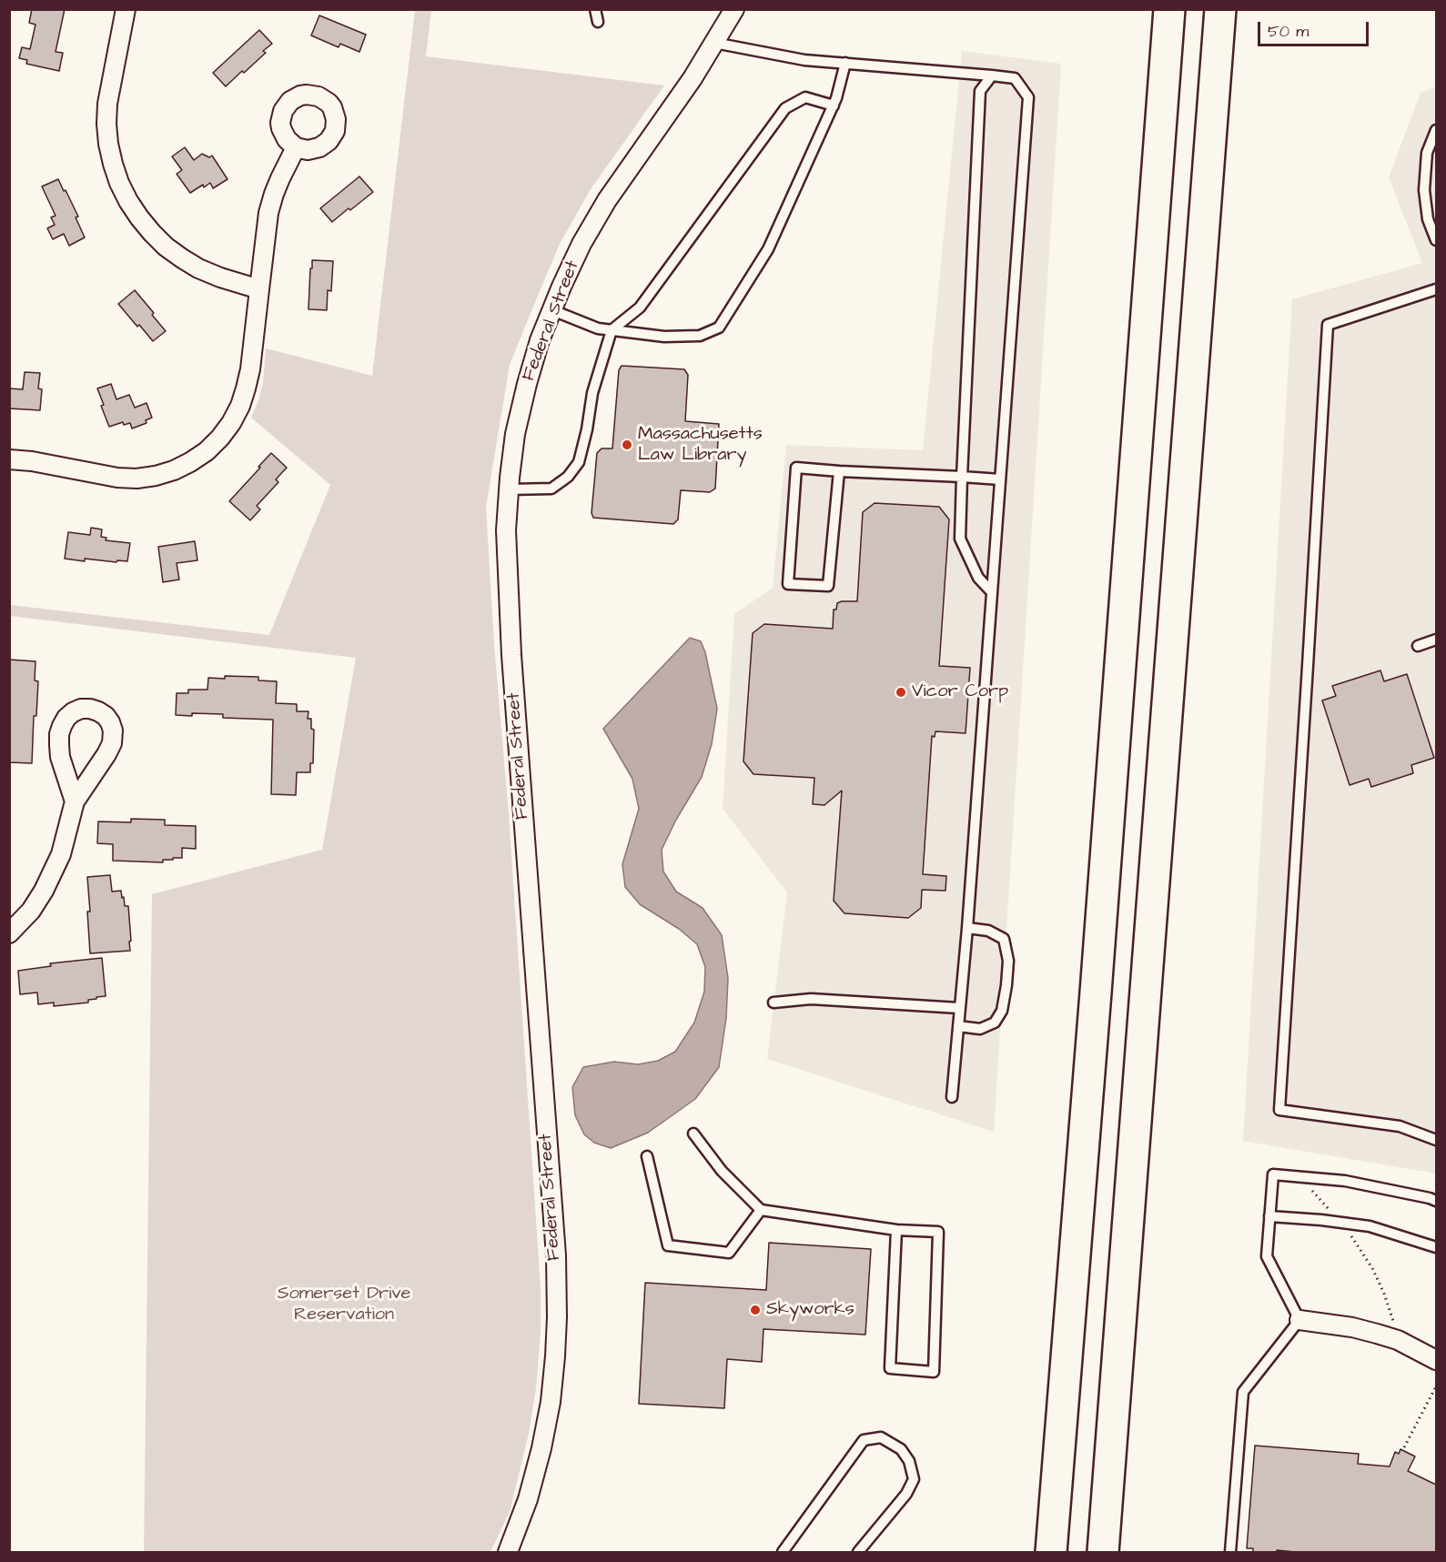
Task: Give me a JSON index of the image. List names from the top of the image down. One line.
{"streets":{"street":["Federal Street"]},"parks":["Somerset Drive Reservation"],"places":["Massachusetts Law Library","Vicor Corp","Skyworks"],"scale_bar":"50 m"}
